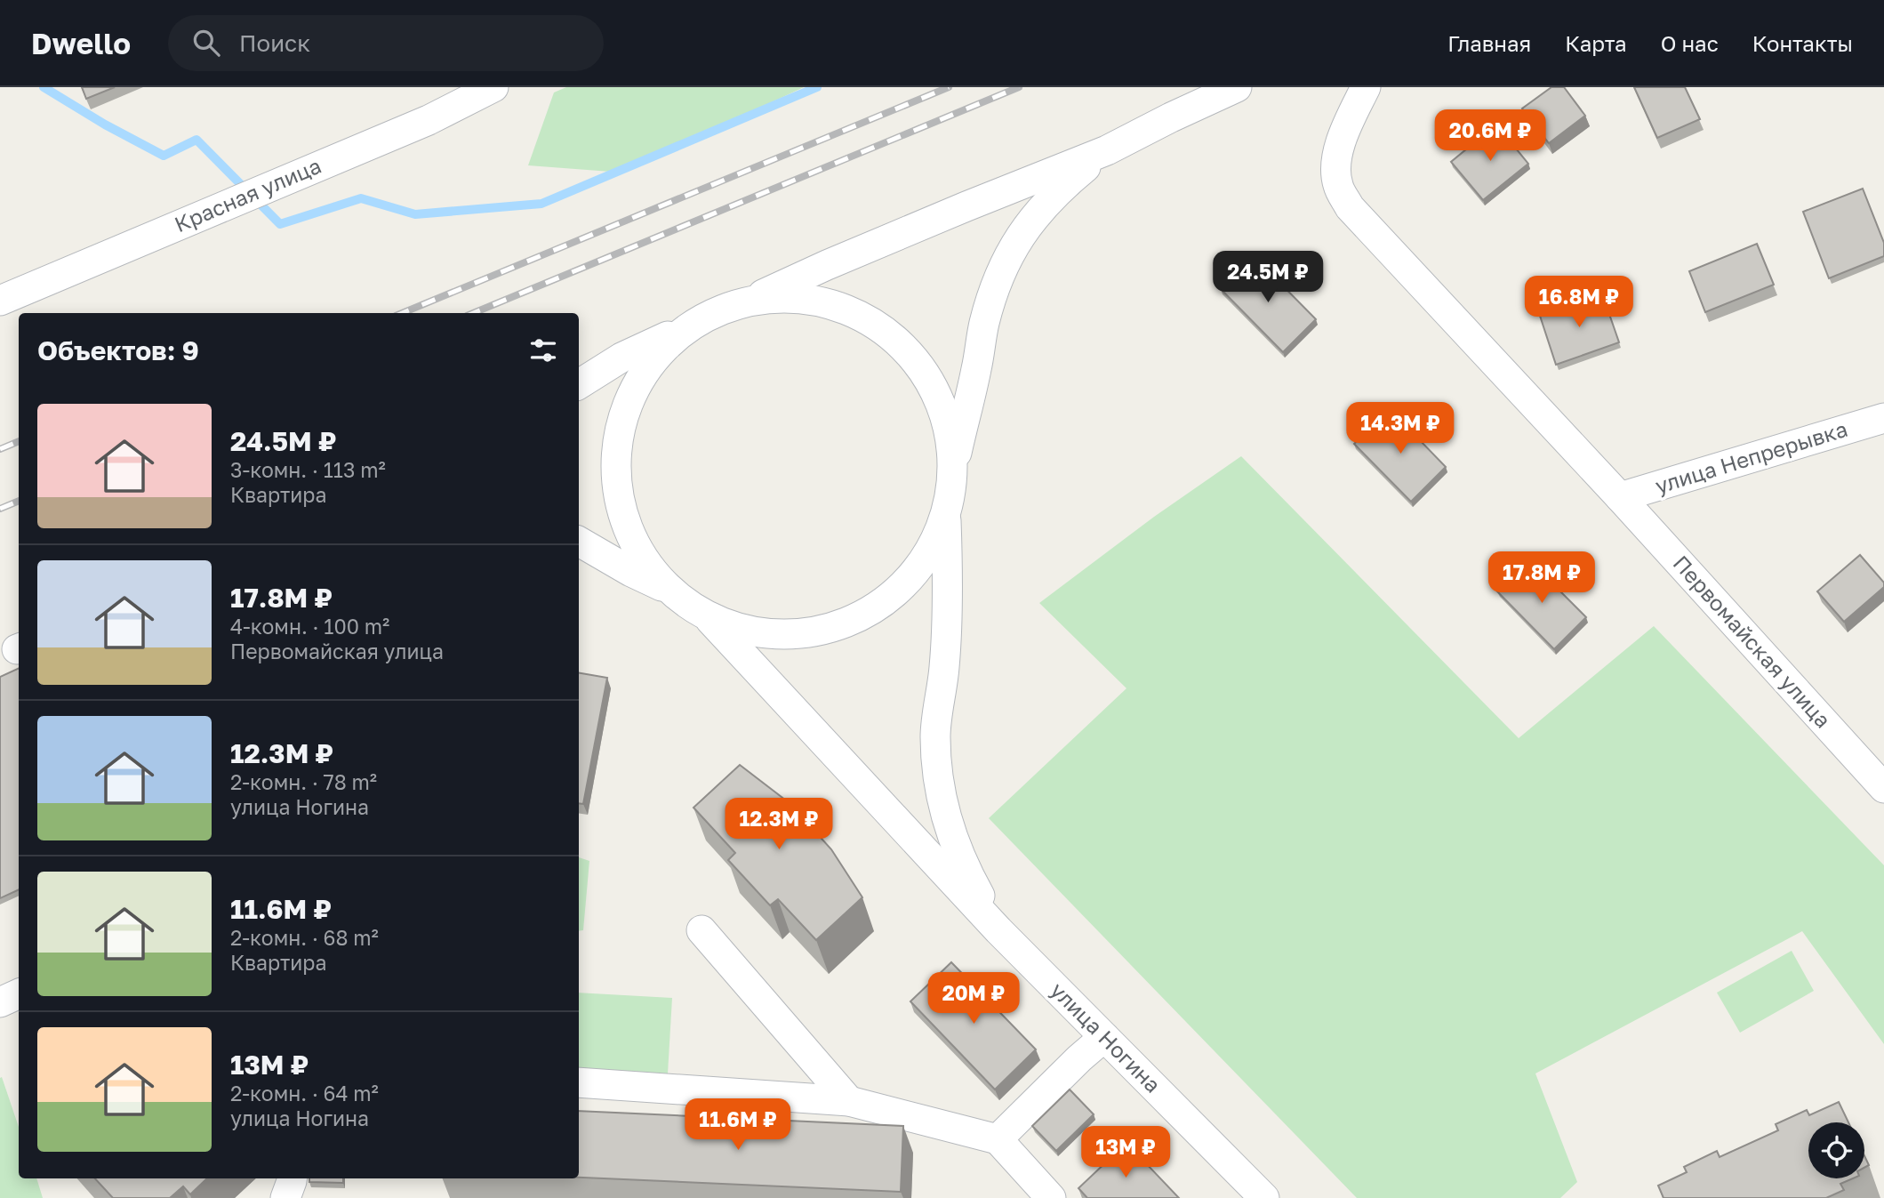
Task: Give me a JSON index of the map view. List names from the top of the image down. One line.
{"streets":{"street":["Красная улица","улица Непрерывка","Первомайская улица","улица Ногина"]},"crossings":[["улица Непрерывка","Первомайская улица"]],"page":{"header":"Dwello","search":"Поиск","nav":["Главная","Карта","О нас","Контакты"],"price":["20.6M ₽","24.5M ₽","16.8M ₽","14.3M ₽","17.8M ₽","12.3M ₽","20M ₽","11.6M ₽","13M ₽"],"heading":"Объектов: 9","list":[{"name":"24.5M ₽","note":"3-комн. · 113 m² · Квартира"},{"name":"17.8M ₽","note":"4-комн. · 100 m² · Первомайская улица"},{"name":"12.3M ₽","note":"2-комн. · 78 m² · улица Ногина"},{"name":"11.6M ₽","note":"2-комн. · 68 m² · Квартира"},{"name":"13M ₽","note":"2-комн. · 64 m² · улица Ногина"}]}}
